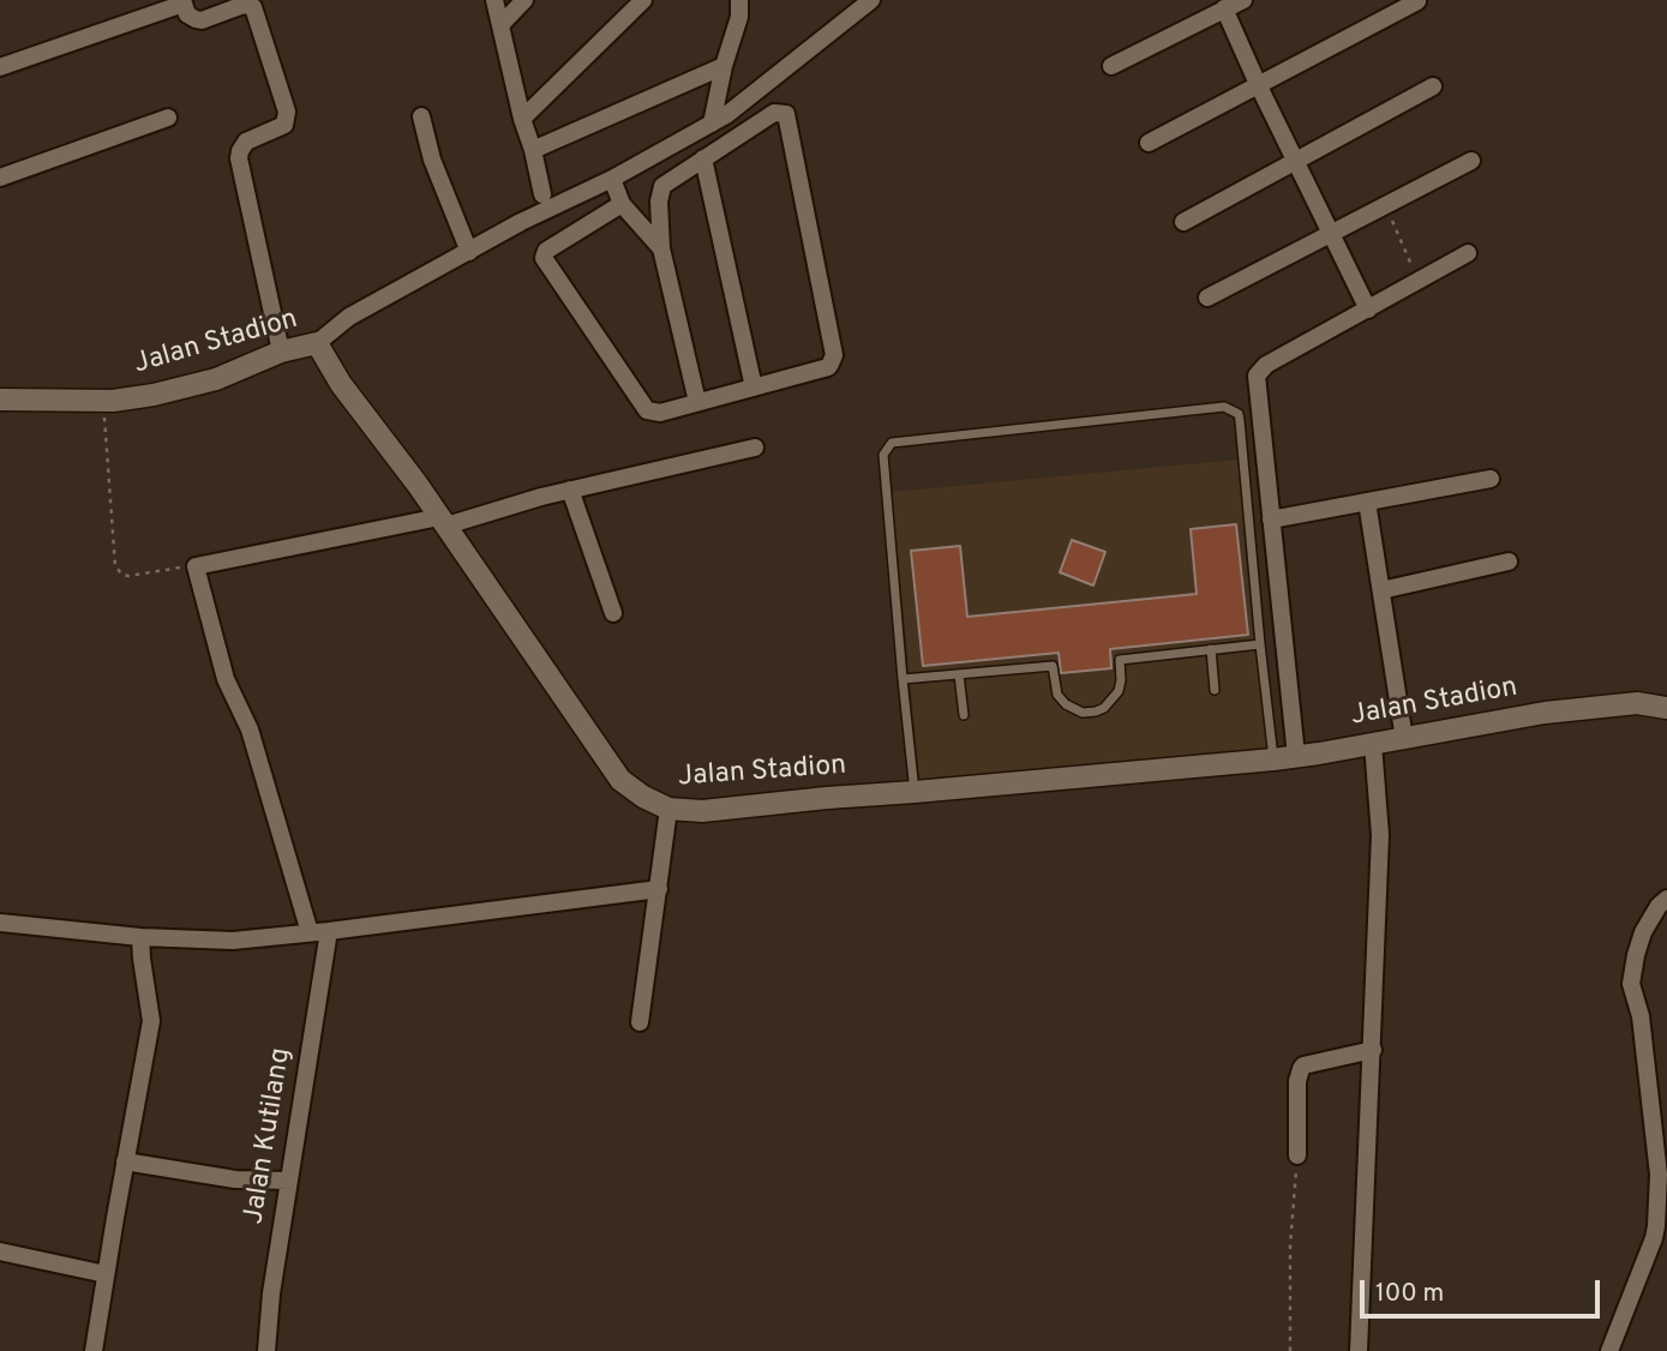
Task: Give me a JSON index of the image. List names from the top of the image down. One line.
{"streets":{"street":["Jalan Stadion","Jalan Kutilang"]},"scale_bar":"100 m"}
